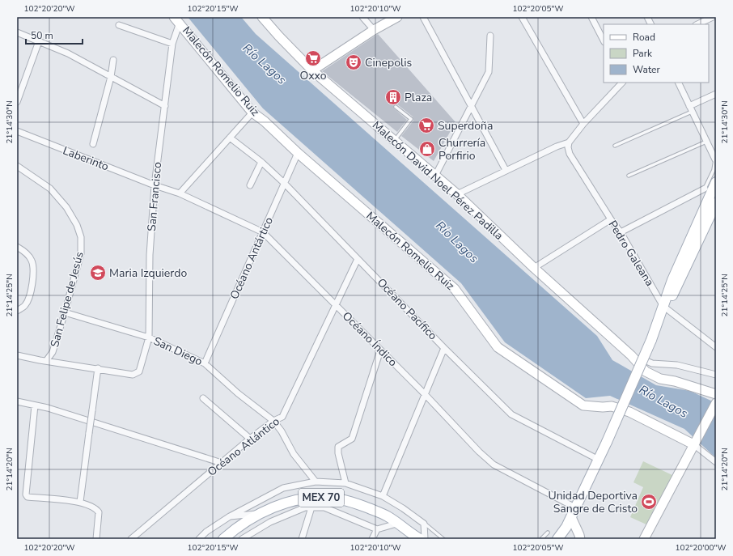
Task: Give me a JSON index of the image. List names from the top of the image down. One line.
{"streets":{"main road":["MEX 70"],"street":["Malecón Romelio Ruiz","Laberinto","Malecón David Noel Pérez Padilla","San Francisco","Pedro Galeana","Océano Antártico","San Felipe de Jesús","Océano Pacífico","Océano Índico","San Diego","Océano Atlántico"]},"crossings":[["Malecón Romelio Ruiz","San Francisco"],["Malecón Romelio Ruiz","Océano Antártico"],["Laberinto","San Francisco"],["Laberinto","Océano Índico"],["San Francisco","Océano Índico"],["San Francisco","San Diego"],["Océano Antártico","Océano Pacífico"],["Océano Antártico","Océano Índico"],["Océano Antártico","San Diego"],["San Felipe de Jesús","San Diego"],["Océano Pacífico","Océano Atlántico"],["Océano Índico","Océano Atlántico"],["San Diego","Océano Atlántico"]],"water":["Río Lagos"],"places":{"supermarket":["Oxxo","Superdoña"],"theatre":["Cinepolis"],"building":["Plaza"],"shop":["Churrería Porfirio"],"school or university":["Maria Izquierdo"],"sports":["Unidad Deportiva Sangre de Cristo"]},"legend":["Road","Park","Water"],"scale_bar":"50 m","coordinates":["102°20'20\"W","102°20'15\"W","102°20'10\"W","102°20'05\"W","21°14'30\"N","21°14'25\"N","21°14'20\"N","102°20'00\"W"]}
